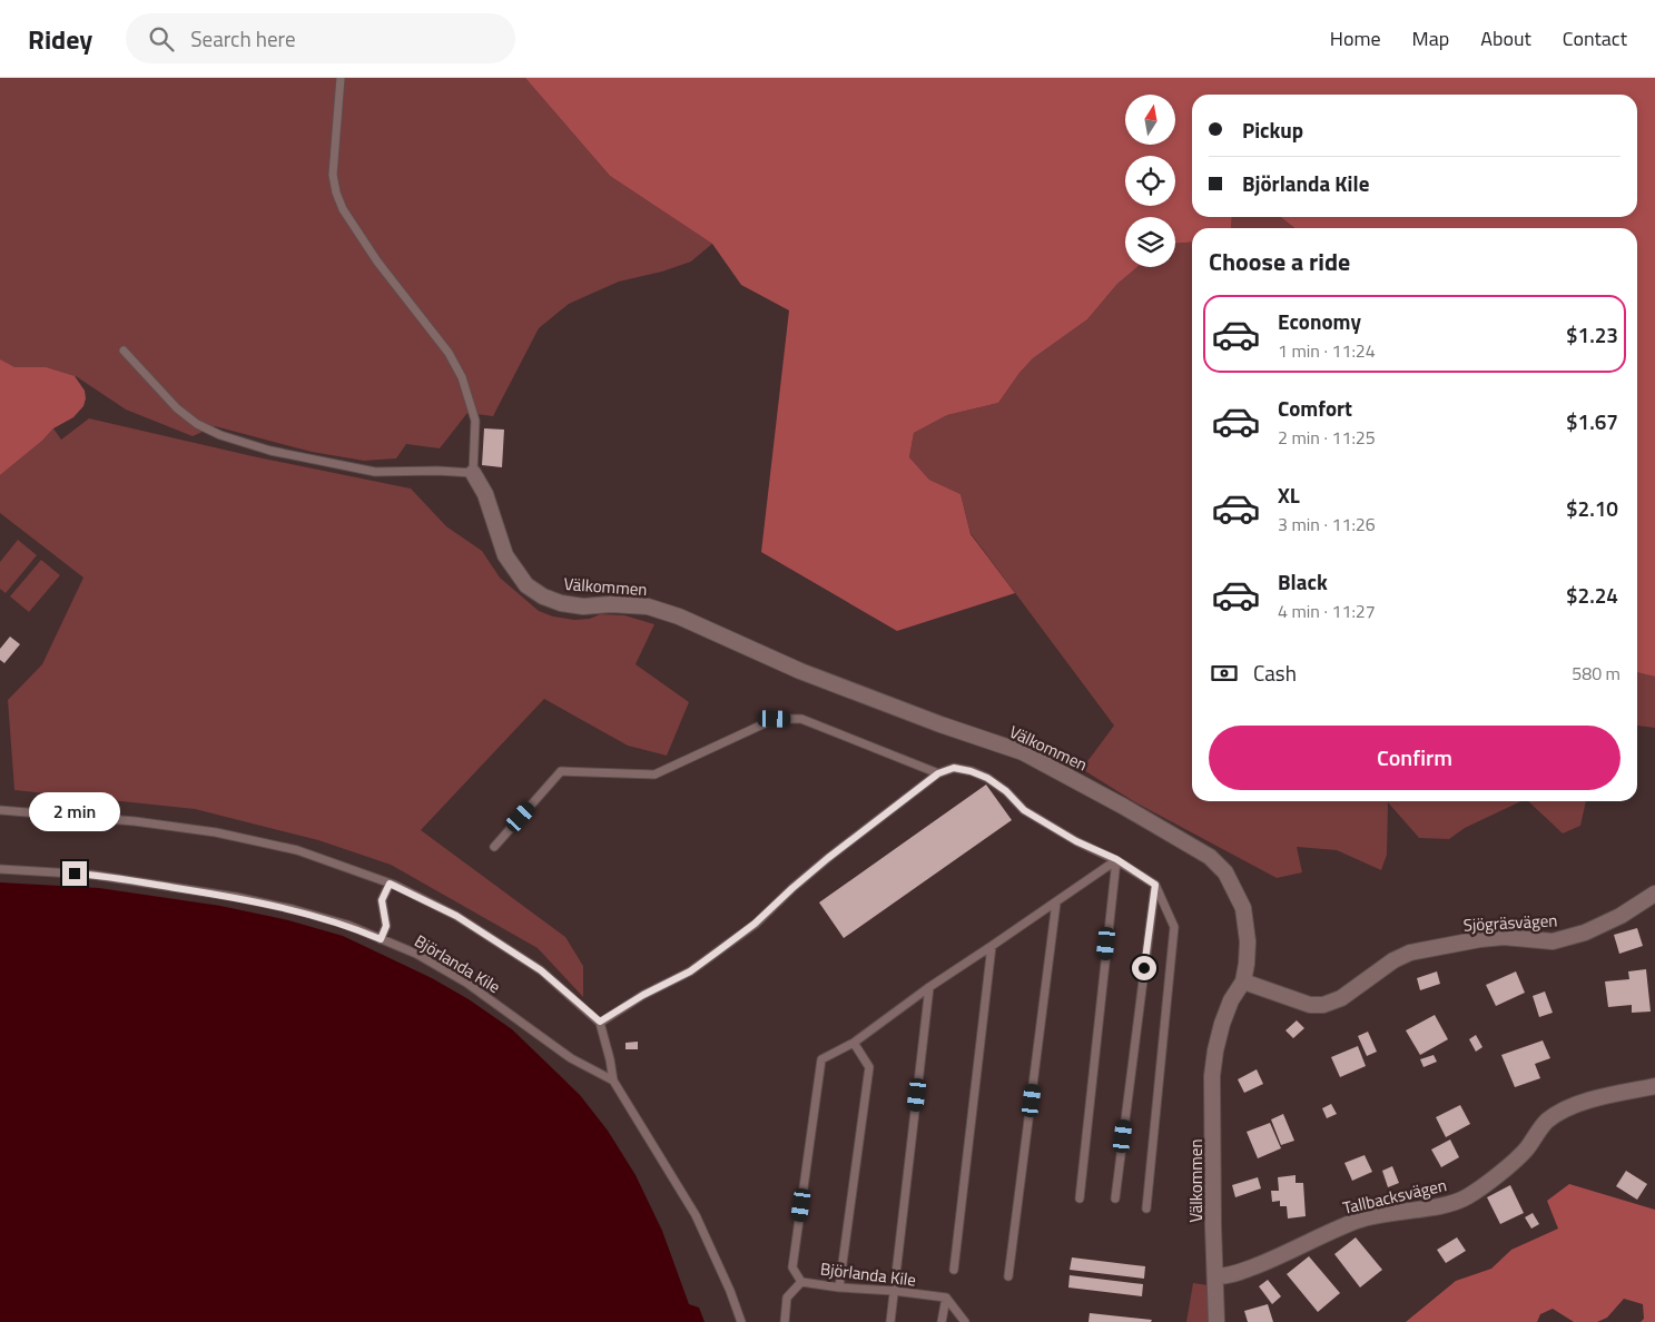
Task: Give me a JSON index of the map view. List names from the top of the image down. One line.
{"streets":{"street":["Välkommen","Sjögräsvägen","Tallbacksvägen"],"lane":["Björlanda Kile"]},"crossings":[["Välkommen","Sjögräsvägen"],["Välkommen","Tallbacksvägen"]],"north":"top","page":{"header":"Ridey","search":"Search here","nav":["Home","Map","About","Contact"],"banner":["Pickup","Björlanda Kile"],"heading":"Choose a ride","list":[{"name":"Economy","note":"1 min · 11:24","value":"$1.23"},{"name":"Comfort","note":"2 min · 11:25","value":"$1.67"},{"name":"XL","note":"3 min · 11:26","value":"$2.10"},{"name":"Black","note":"4 min · 11:27","value":"$2.24"}],"pay":["Cash","580 m"],"buttons":"Confirm","bubble":"2 min"}}
